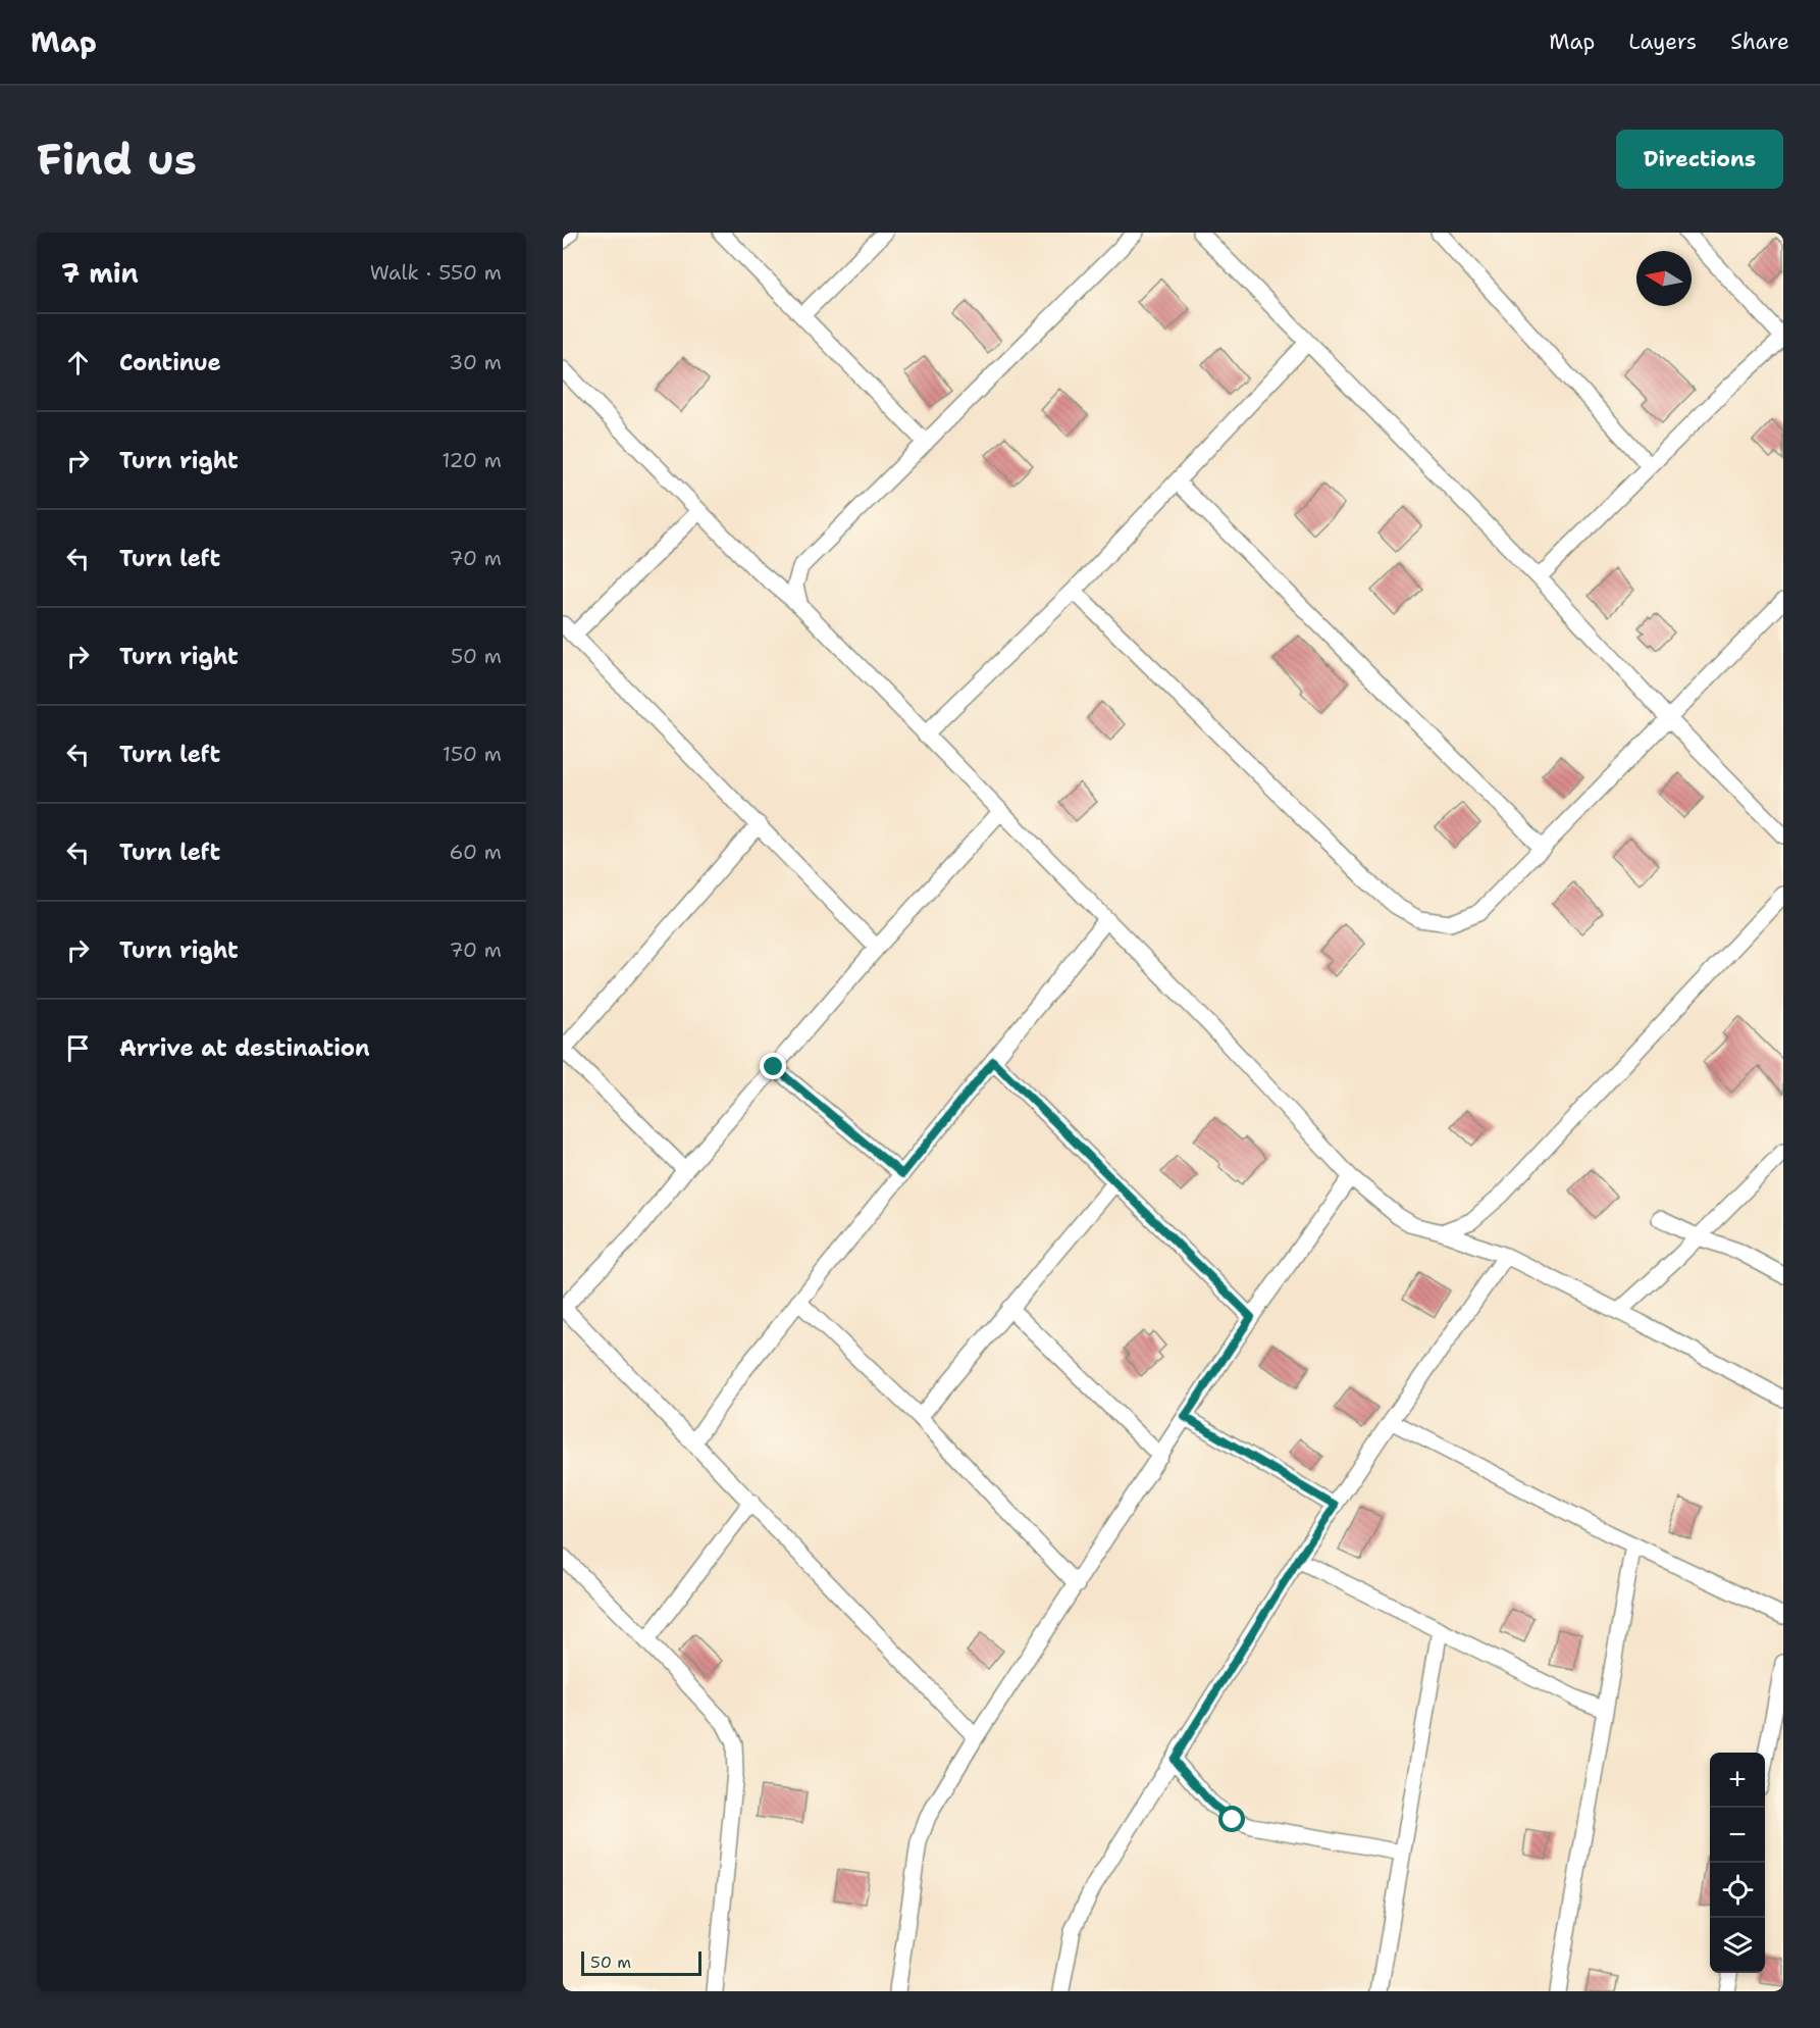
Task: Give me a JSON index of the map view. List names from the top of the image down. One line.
{"scale_bar":"50 m","north":"left","page":{"header":"Map","nav":["Map","Layers","Share"],"buttons":"Directions","title":"Find us","heading":["7 min","Walk · 550 m"],"list":[["Continue","30 m"],["Turn right","120 m"],["Turn left","70 m"],["Turn right","50 m"],["Turn left","150 m"],["Turn left","60 m"],["Turn right","70 m"],"Arrive at destination"],"map_buttons":["+","−"],"scale":"50 m"}}
